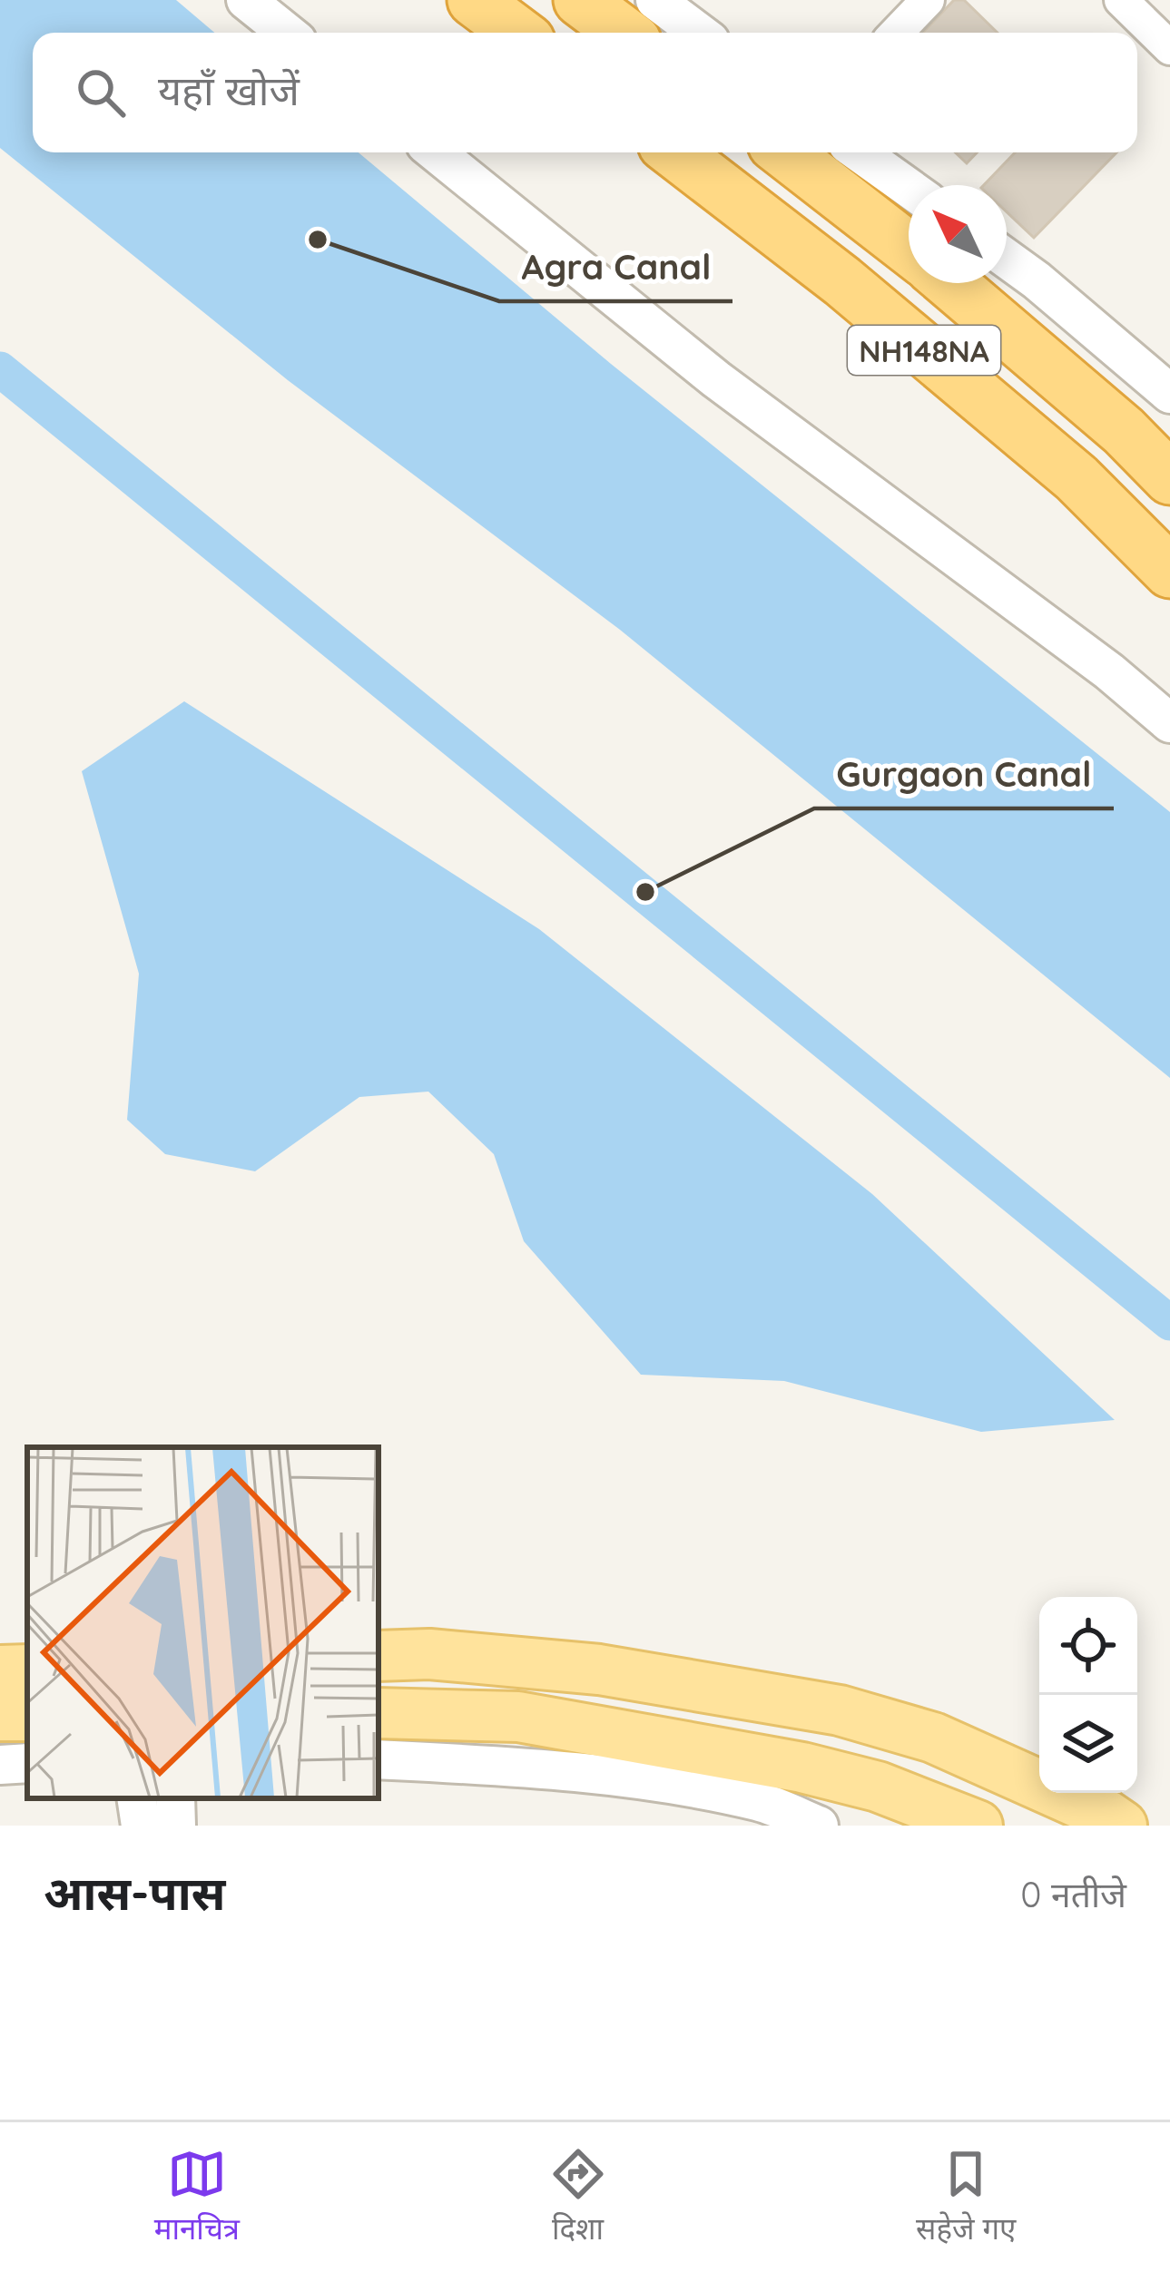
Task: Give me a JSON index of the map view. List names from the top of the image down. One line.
{"streets":{"highway":["NH148NA"]},"places":["Agra Canal","Gurgaon Canal"],"north":"top left","page":{"search":"यहाँ खोजें","heading":["आस-पास","0 नतीजे"],"nav":["मानचित्र","दिशा","सहेजे गए"]}}
